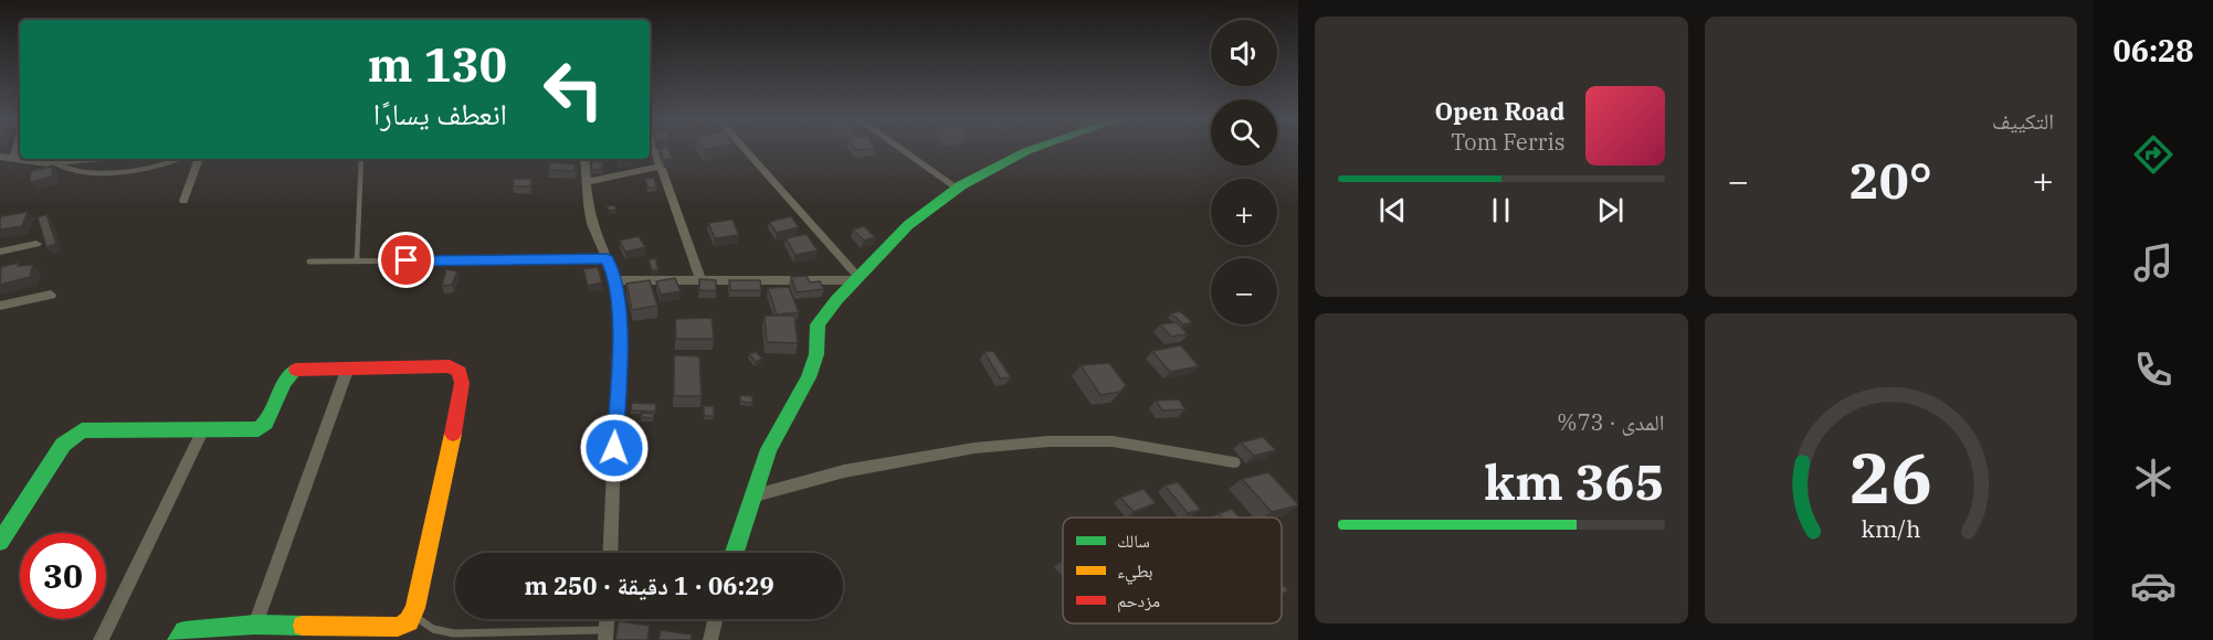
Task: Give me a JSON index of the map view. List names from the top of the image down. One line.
{"legend":["سالك","بطيء","مزدحم"],"page":{"tabs":"06:28","tile":["التكييف",["المدى · 73%","365 km"]],"map_buttons":["+","−"],"turn":["130 m","انعطف يسارًا"],"song":["Open Road","Tom Ferris"],"heat":["−","20°","+"],"limit":"30","trip":"06:29 · 1 دقيقة · 250 m","gauge":["26","km/h"]}}
